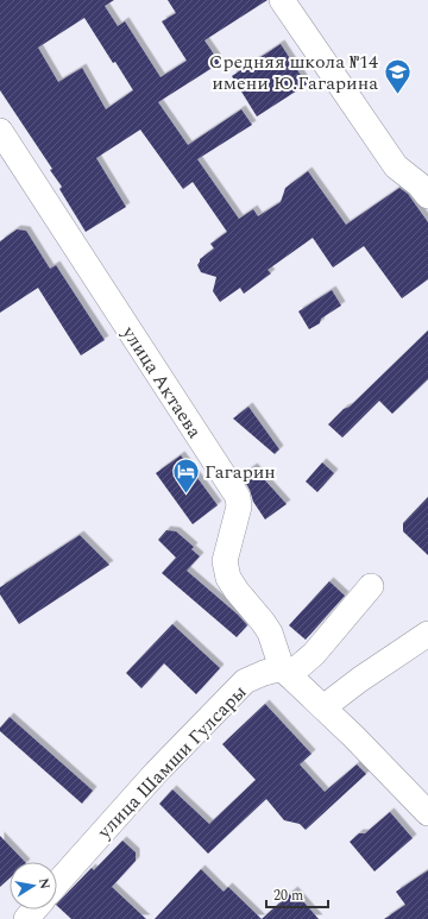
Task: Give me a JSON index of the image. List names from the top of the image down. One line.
{"streets":{"street":["улица Актаева","улица Шамши Гулсары"]},"crossings":[["улица Актаева","улица Шамши Гулсары"]],"places":{"school or university":["Средняя школа №14 имени Ю.Гагарина"],"hotel":["Гагарин"]},"scale_bar":"20 m","north":"right"}
